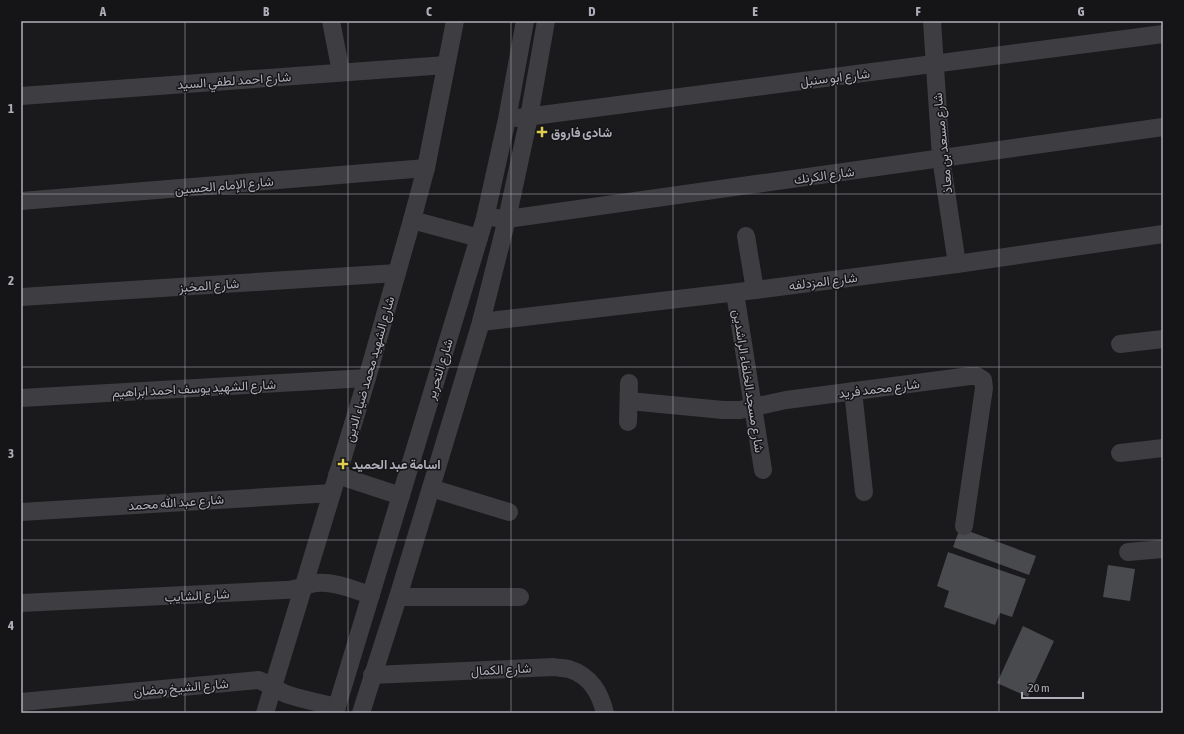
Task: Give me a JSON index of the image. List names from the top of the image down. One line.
{"streets":{"street":["شارع ابو سنبل","شارع احمد لطفي السيد","شارع مسعد بن معاذ","شارع الكرنك","شارع الإمام الحسين","شارع المزدلفه","شارع المخبز","شارع الشهيد محمد ضياء الدين","شارع التحرير","شارع مسجد الخلفاء الراشدين","شارع الشهيد يوسف احمد ابراهيم","شارع محمد فريد","شارع عبد الله محمد","شارع الشايب","شارع الكمال","شارع الشيخ رمضان"]},"crossings":[["شارع ابو سنبل","شارع مسعد بن معاذ"],["شارع ابو سنبل","شارع التحرير"],["شارع احمد لطفي السيد","شارع الشهيد محمد ضياء الدين"],["شارع مسعد بن معاذ","شارع الكرنك"],["شارع مسعد بن معاذ","شارع المزدلفه"],["شارع الكرنك","شارع التحرير"],["شارع الإمام الحسين","شارع الشهيد محمد ضياء الدين"],["شارع المزدلفه","شارع التحرير"],["شارع المزدلفه","شارع مسجد الخلفاء الراشدين"],["شارع المخبز","شارع الشهيد محمد ضياء الدين"],["شارع الشهيد محمد ضياء الدين","شارع الشهيد يوسف احمد ابراهيم"],["شارع الشهيد محمد ضياء الدين","شارع عبد الله محمد"],["شارع الشهيد محمد ضياء الدين","شارع الشايب"],["شارع الشهيد محمد ضياء الدين","شارع الشيخ رمضان"],["شارع التحرير","شارع الشايب"],["شارع التحرير","شارع الكمال"],["شارع التحرير","شارع الشيخ رمضان"],["شارع مسجد الخلفاء الراشدين","شارع محمد فريد"]],"places":{"health":["شادى فاروق","اسامة عبد الحميد"]},"scale_bar":"20 m","grid":{"columns":["A","B","C","D","E","F","G"],"rows":["1","2","3","4"]}}
